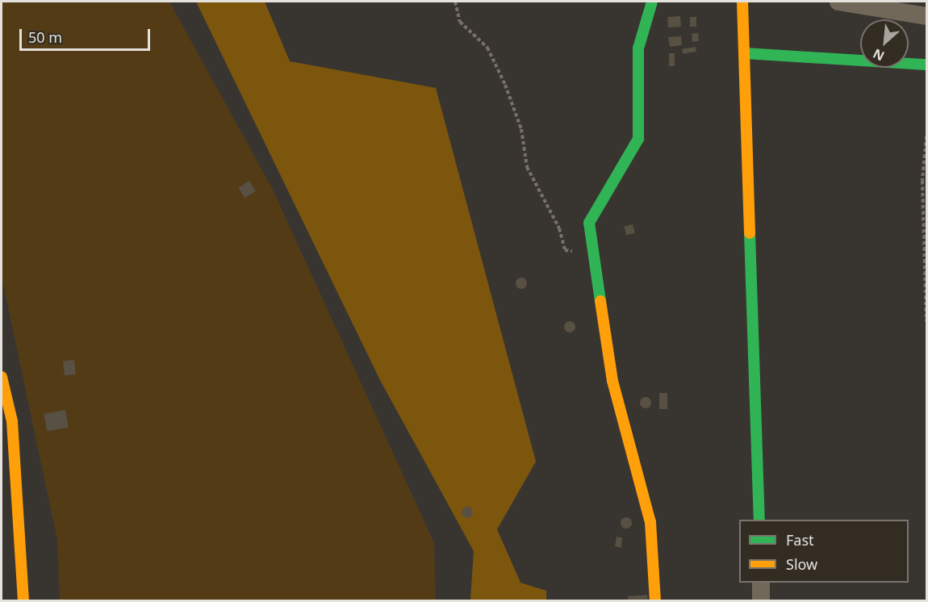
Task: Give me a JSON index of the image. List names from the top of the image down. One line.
{"legend":["Fast","Slow"],"scale_bar":"50 m","north":"bottom left"}
